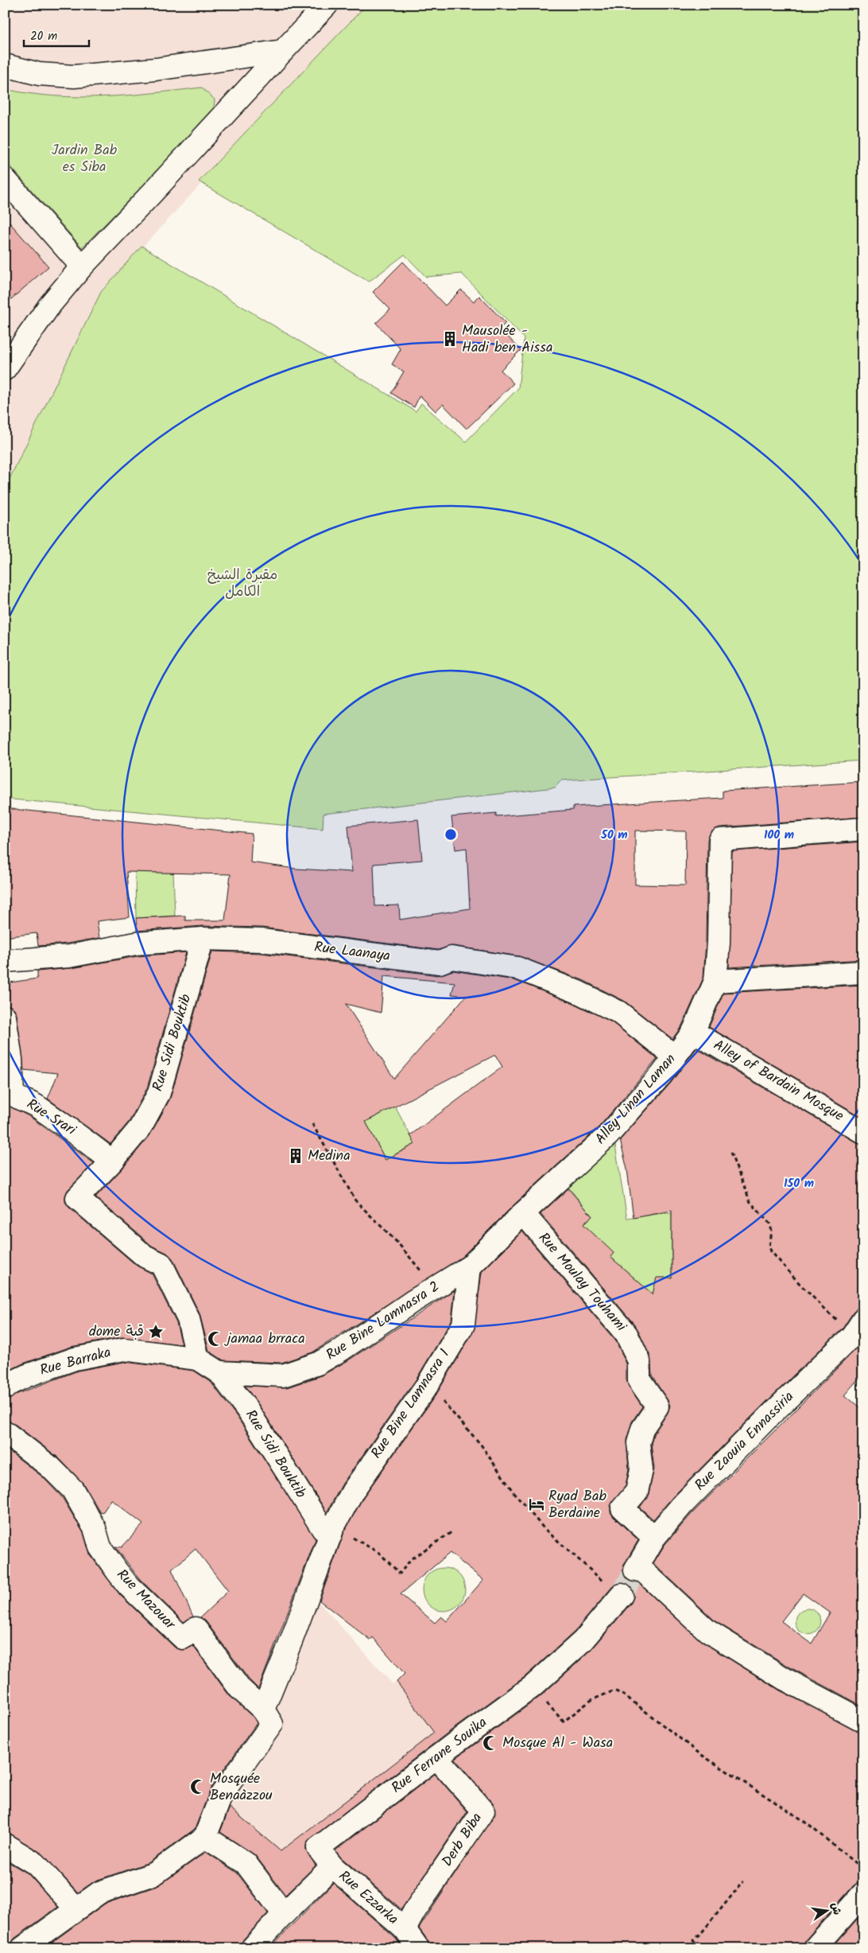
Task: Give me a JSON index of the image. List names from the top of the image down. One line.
{"streets":{"street":["Rue Laanaya","Rue Sidi Bouktib","Alley of Bardain Mosque","Alley Linan Laman","Rue Srari","Rue Moulay Touhami","Rue Bine Lamnasra 2","Rue Barraka","Rue Bine Lamnasra 1","Rue Zaouia Ennassiria","Rue Mazouar","Rue Ferrane Souika","Derb Biba","Rue Ezzarka"]},"crossings":[["Rue Laanaya","Rue Sidi Bouktib"],["Rue Laanaya","Alley Linan Laman"],["Rue Sidi Bouktib","Rue Srari"],["Rue Sidi Bouktib","Rue Bine Lamnasra 2"],["Rue Sidi Bouktib","Rue Barraka"],["Rue Sidi Bouktib","Rue Bine Lamnasra 1"],["Alley of Bardain Mosque","Alley Linan Laman"],["Alley Linan Laman","Rue Moulay Touhami"],["Alley Linan Laman","Rue Bine Lamnasra 2"],["Rue Moulay Touhami","Rue Bine Lamnasra 2"],["Rue Moulay Touhami","Rue Zaouia Ennassiria"],["Rue Bine Lamnasra 2","Rue Bine Lamnasra 1"],["Rue Bine Lamnasra 1","Rue Mazouar"],["Rue Ferrane Souika","Derb Biba"],["Rue Ferrane Souika","Rue Ezzarka"],["Derb Biba","Rue Ezzarka"]],"parks":["Jardin Bab es Siba","مقبرة الشيخ الكامل"],"places":{"building":["Mausolée - Hadi ben Aissa","Medina"],"place":["dome قبة"],"mosque":["jamaa brraca","Mosque Al - Wasa","Mosquée Benaàzzou"],"hotel":["Ryad Bab Berdaine"]},"scale_bar":"20 m","north":"right","rings":["50 m","100 m","150 m"]}
